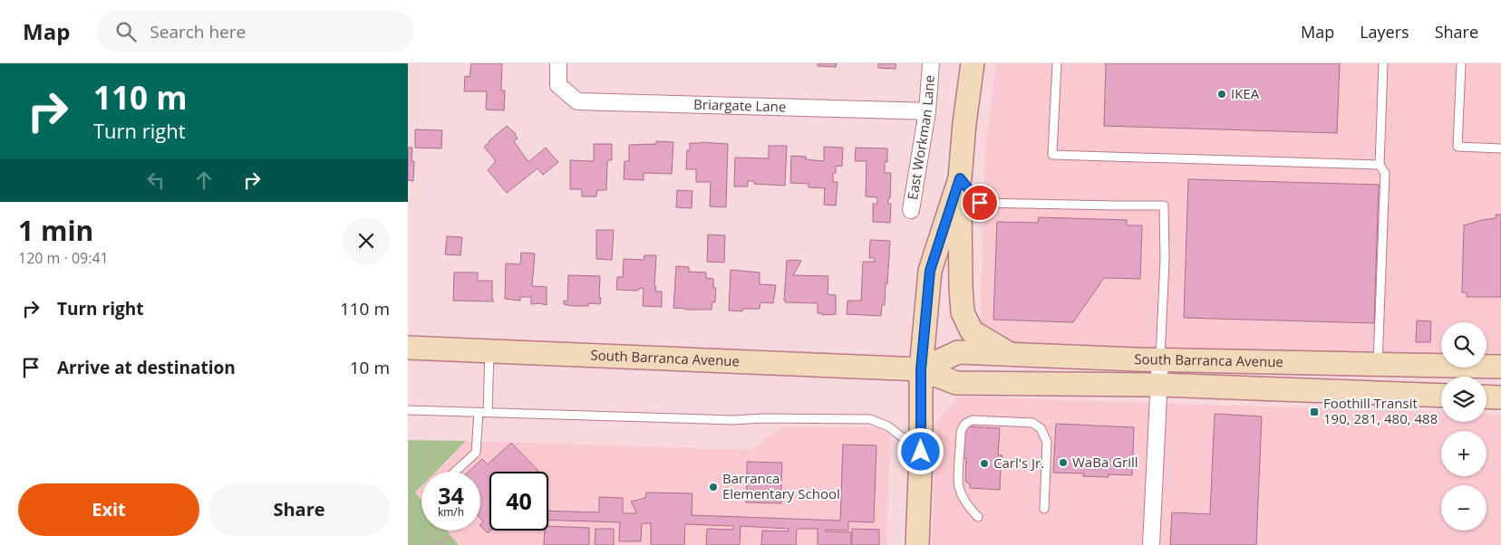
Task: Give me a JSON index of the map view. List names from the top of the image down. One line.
{"streets":{"main road":["South Barranca Avenue"],"street":["Briargate Lane","East Workman Lane"]},"crossings":[["Briargate Lane","East Workman Lane"]],"places":{"other":["IKEA","WaBa Grill","Carl's Jr.","Barranca Elementary School"],"transit":["Foothill Transit 190, 281, 480, 488"]},"page":{"header":"Map","search":"Search here","nav":["Map","Layers","Share"],"turn":["110 m","Turn right"],"heading":["1 min","120 m · 09:41"],"list":[{"name":"Turn right","value":"110 m"},{"name":"Arrive at destination","value":"10 m"}],"map_buttons":["+","−"],"speed":"34 km/h","limit":"40","buttons":["Exit","Share"]}}
